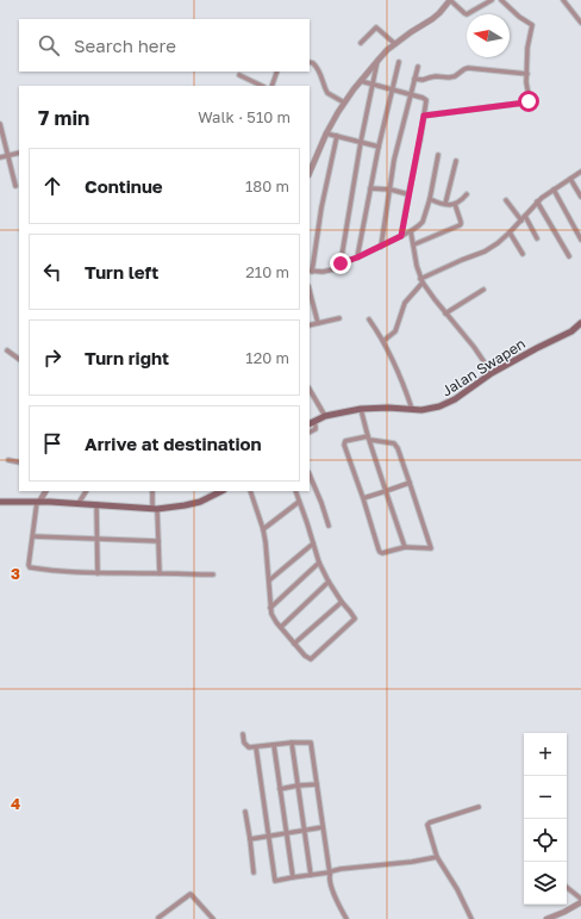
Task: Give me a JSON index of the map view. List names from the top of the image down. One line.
{"streets":{"main road":["Jalan Swapen"]},"north":"left","page":{"search":"Search here","heading":["7 min","Walk · 510 m"],"list":[["Continue","180 m"],["Turn left","210 m"],["Turn right","120 m"],"Arrive at destination"],"map_buttons":["+","−"]},"grid":{"rows":["3","4"]}}
